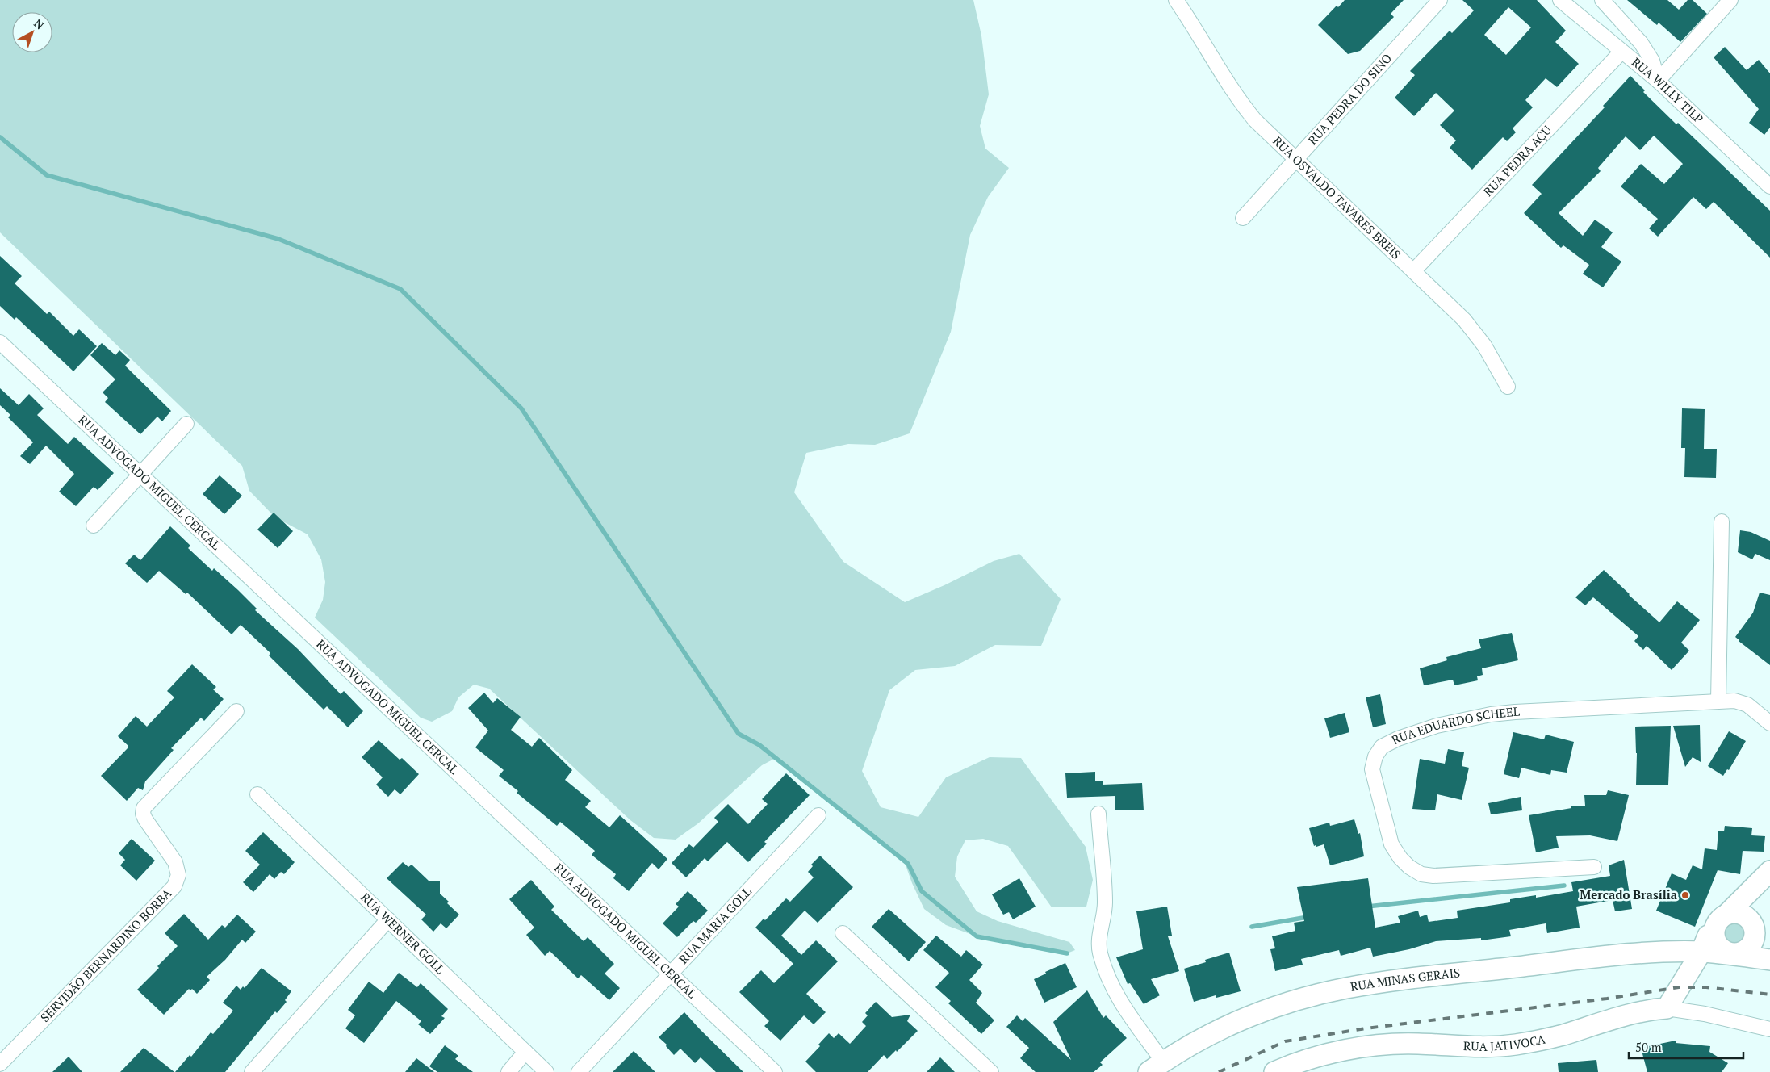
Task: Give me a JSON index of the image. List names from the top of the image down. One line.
{"streets":{"main road":["RUA MINAS GERAIS","RUA JATIVOCA"],"street":["RUA WILLY TILP","RUA PEDRA DO SINO","RUA PEDRA AÇU","RUA OSVALDO TAVARES BREIS","RUA ADVOGADO MIGUEL CERCAL","RUA EDUARDO SCHEEL","RUA MARIA GOLL","RUA WERNER GOLL","SERVIDÃO BERNARDINO BORBA"]},"crossings":[["RUA WILLY TILP","RUA PEDRA AÇU"],["RUA PEDRA DO SINO","RUA OSVALDO TAVARES BREIS"],["RUA PEDRA AÇU","RUA OSVALDO TAVARES BREIS"],["RUA ADVOGADO MIGUEL CERCAL","RUA MARIA GOLL"]],"places":["Mercado Brasília"],"scale_bar":"50 m","north":"top right"}
